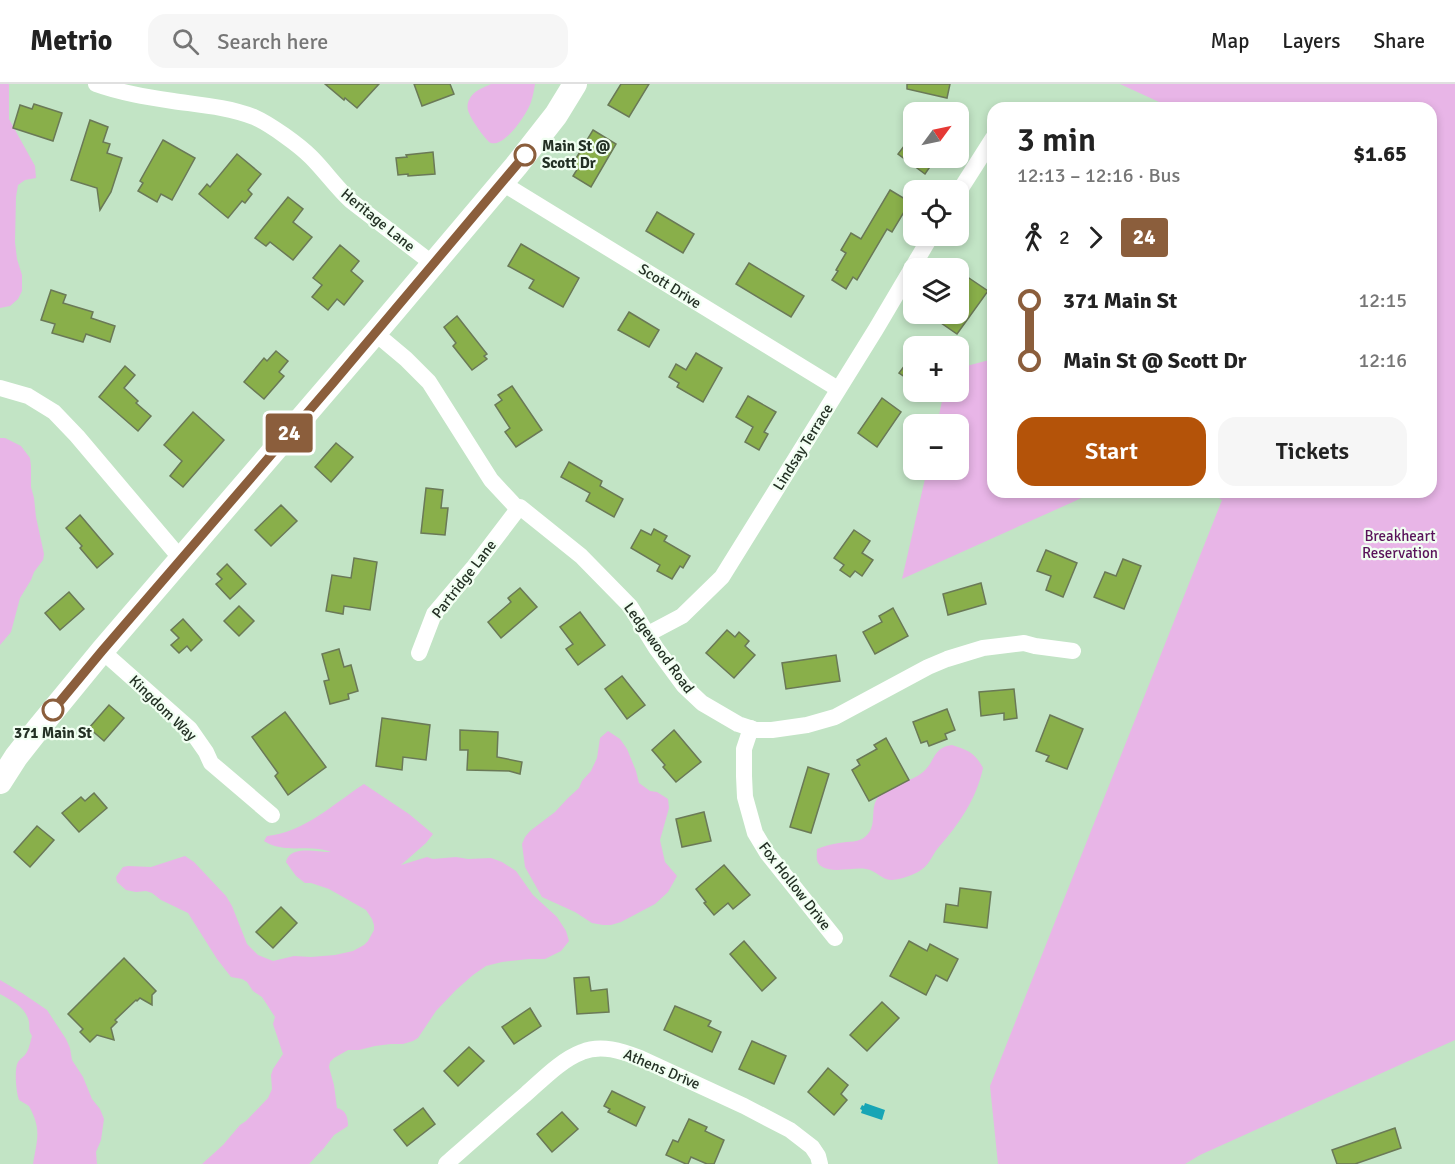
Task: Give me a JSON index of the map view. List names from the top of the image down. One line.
{"streets":{"street":["Heritage Lane","Scott Drive","Lindsay Terrace","Partridge Lane","Ledgewood Road","Kingdom Way","Fox Hollow Drive","Athens Drive"]},"crossings":[["Scott Drive","Lindsay Terrace"],["Lindsay Terrace","Ledgewood Road"],["Partridge Lane","Ledgewood Road"],["Ledgewood Road","Fox Hollow Drive"]],"parks":["Breakheart Reservation"],"places":["Main St @ Scott Dr","371 Main St"],"lines":["bus line 24"],"north":"top right","page":{"header":"Metrio","search":"Search here","nav":["Map","Layers","Share"],"on_map":"24","map_buttons":["+","−"],"heading":["3 min","12:13 – 12:16 · Bus","$1.65"],"legs":["2","24"],"list":[{"name":"371 Main St","value":"12:15"},{"name":"Main St @ Scott Dr","value":"12:16"}],"buttons":["Start","Tickets"]}}
